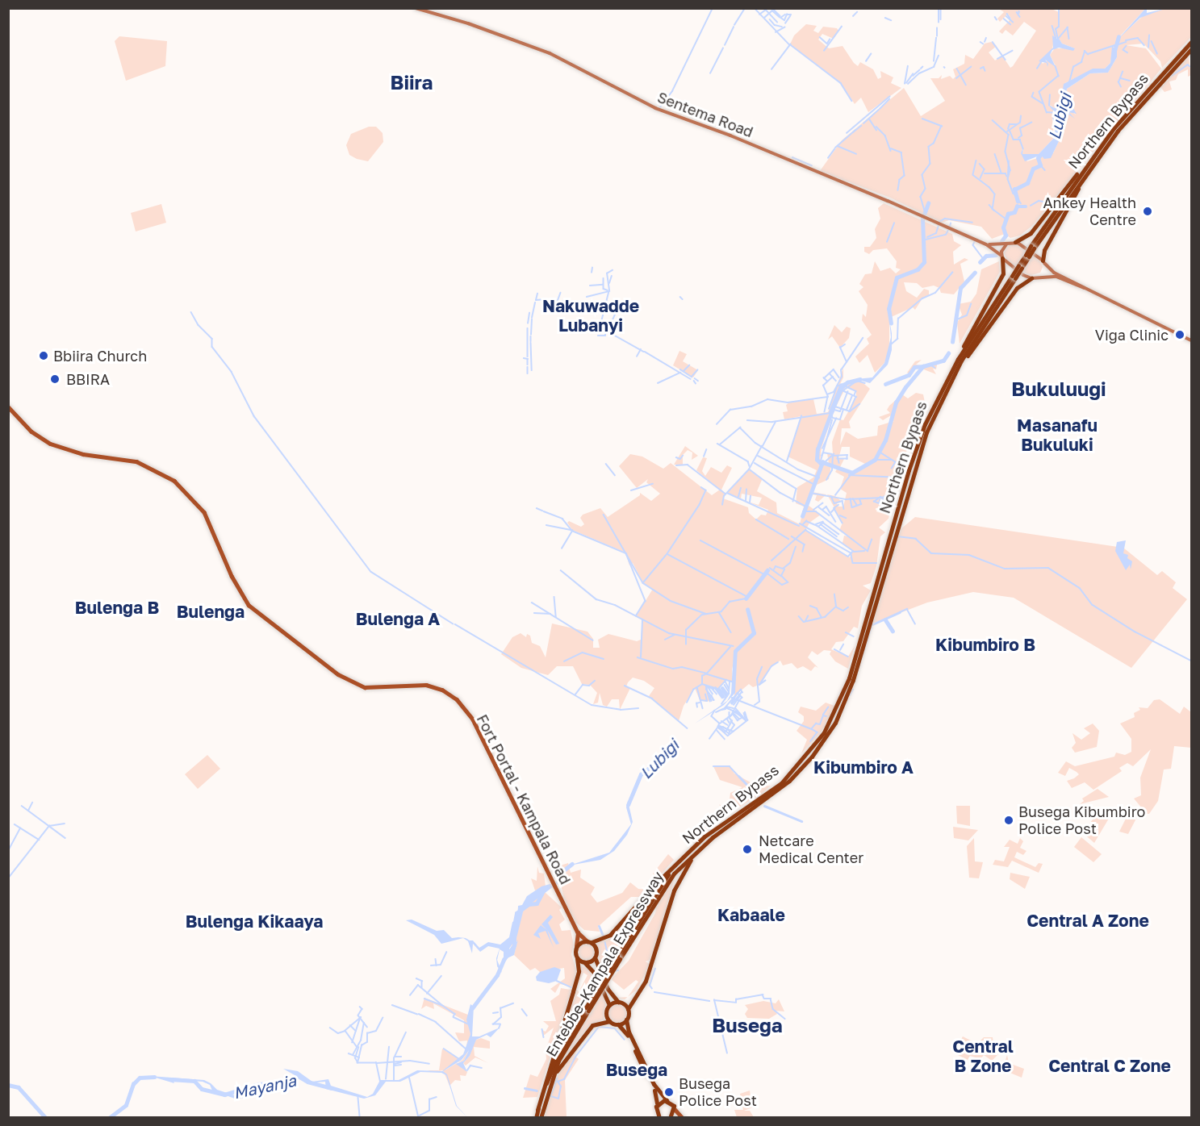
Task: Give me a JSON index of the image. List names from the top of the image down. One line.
{"streets":{"highway":["Northern Bypass","Entebbe–Kampala Expressway"],"main road":["Sentema Road","Fort Portal - Kampala Road"]},"crossings":[["Northern Bypass","Entebbe–Kampala Expressway"]],"districts":["Biira","Nakuwadde Lubanyi","Bukuluugi","Masanafu Bukuluki","Bulenga B","Bulenga","Bulenga A","Kibumbiro B","Kibumbiro A","Kabaale","Central A Zone","Bulenga Kikaaya","Busega","Central B Zone","Central C Zone","Busega"],"water":["Lubigi","Mayanja"],"places":["Ankey Health Centre","Viga Clinic","Bbiira Church","BBIRA","Busega Kibumbiro Police Post","Netcare Medical Center","Busega Police Post"]}
